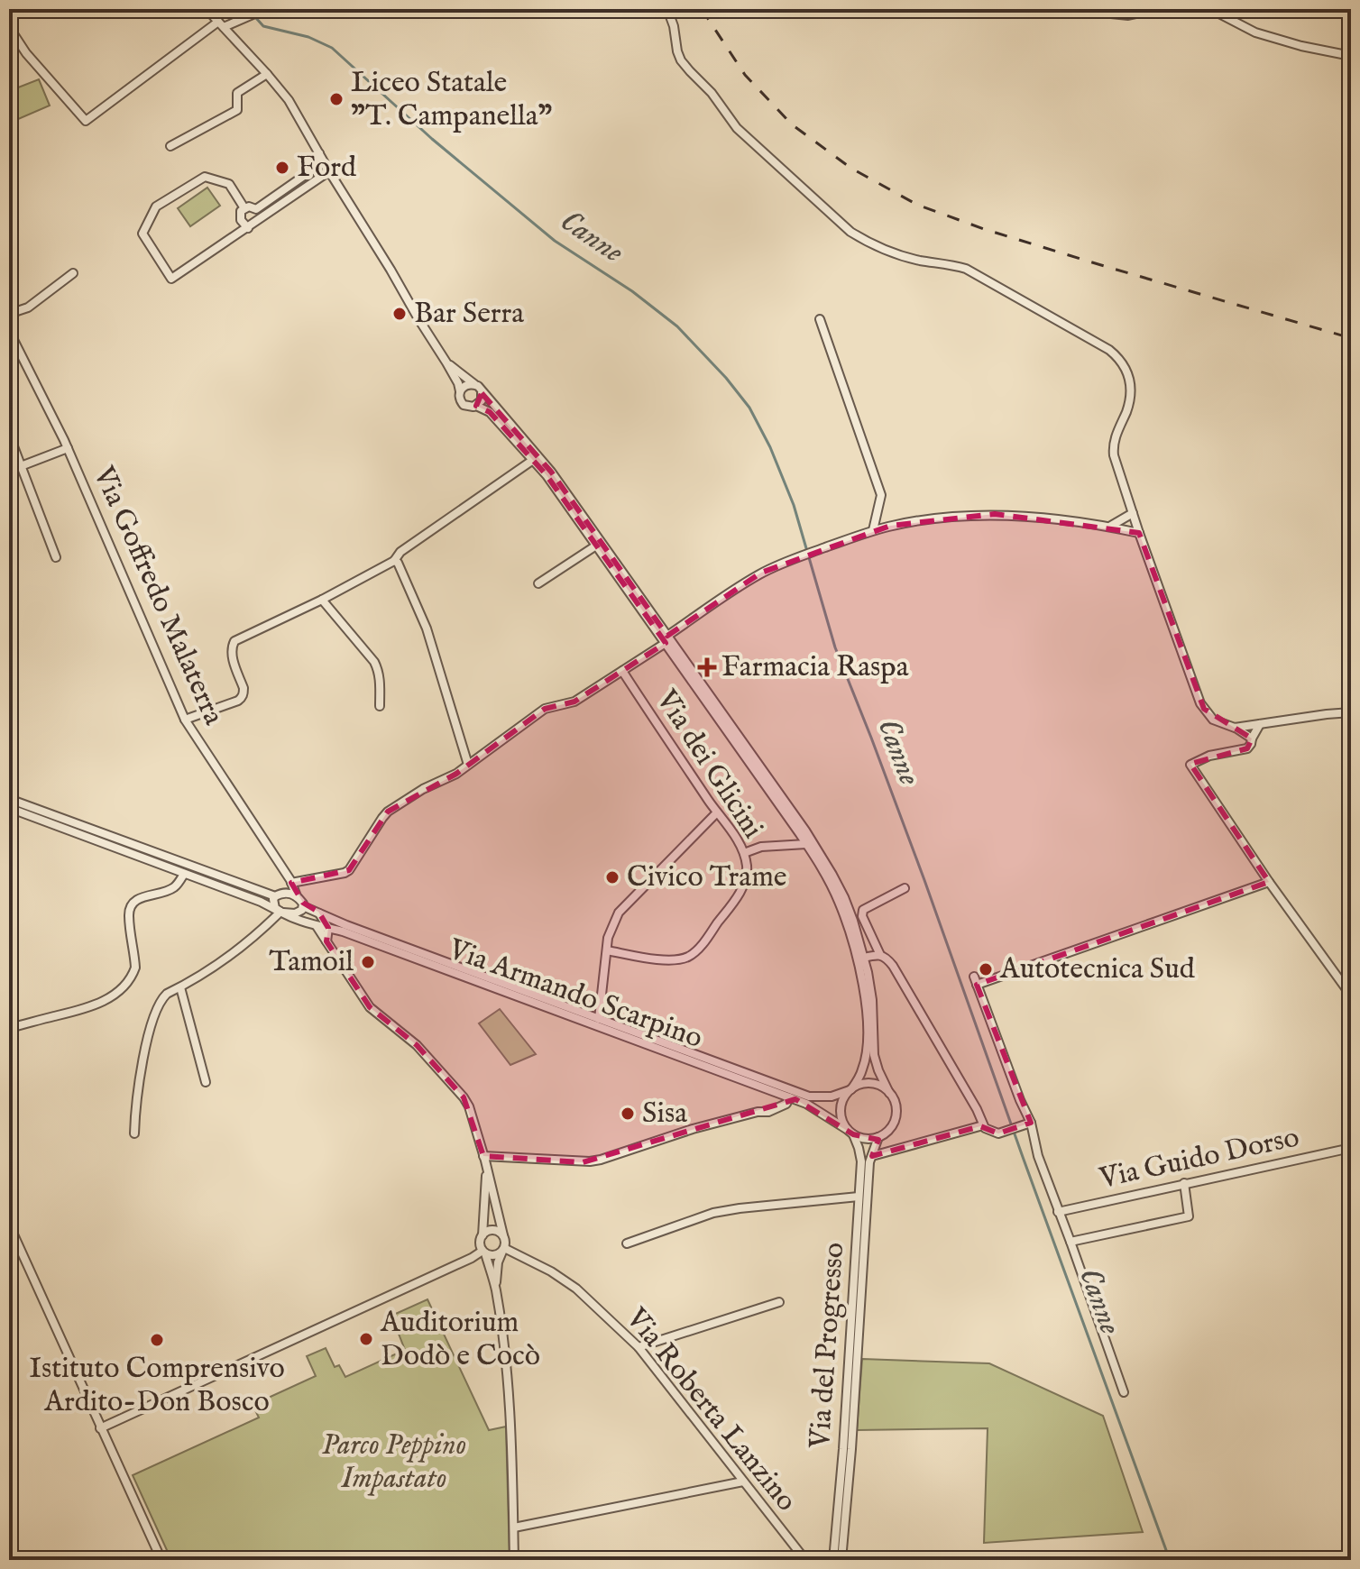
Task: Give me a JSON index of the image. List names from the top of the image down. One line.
{"streets":{"street":["Via Goffredo Malaterra","Via dei Glicini","Via Armando Scarpino","Via Guido Dorso","Via del Progresso","Via Roberta Lanzino"]},"crossings":[["Via Goffredo Malaterra","Via Armando Scarpino"],["Via Armando Scarpino","Via del Progresso"]],"water":["Canne"],"parks":["Parco Peppino Impastato"],"places":{"other":["Liceo Statale \"T. Campanella\"","Ford","Bar Serra","Civico Trame","Tamoil","Autotecnica Sud","Sisa","Auditorium Dodò e Cocò","Istituto Comprensivo Ardito-Don Bosco"],"health":["Farmacia Raspa"]}}
